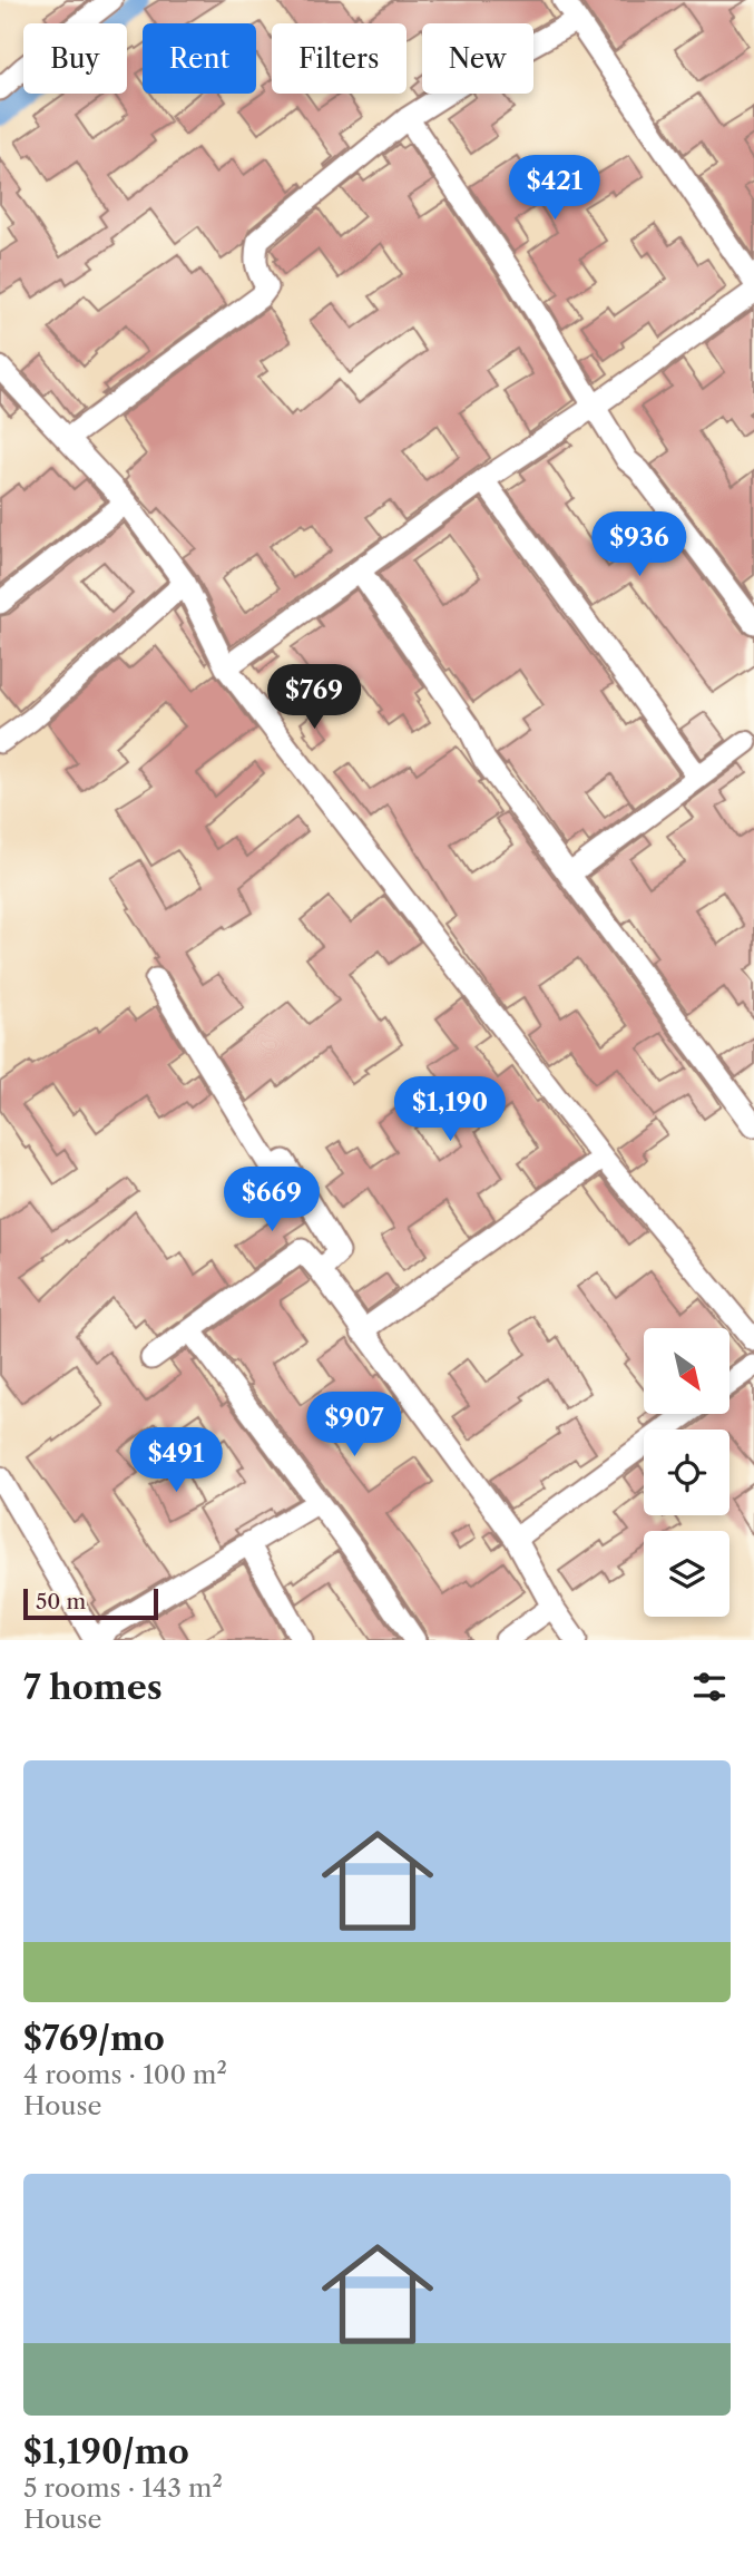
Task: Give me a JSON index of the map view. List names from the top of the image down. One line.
{"scale_bar":"50 m","north":"bottom right","page":{"chip":["Buy","Rent","Filters","New"],"price":["$421","$936","$769","$1,190","$669","$907","$491"],"scale":"50 m","heading":"7 homes","list":[{"name":"$769/mo","note":"4 rooms · 100 m² · House"},{"name":"$1,190/mo","note":"5 rooms · 143 m² · House"}]}}
